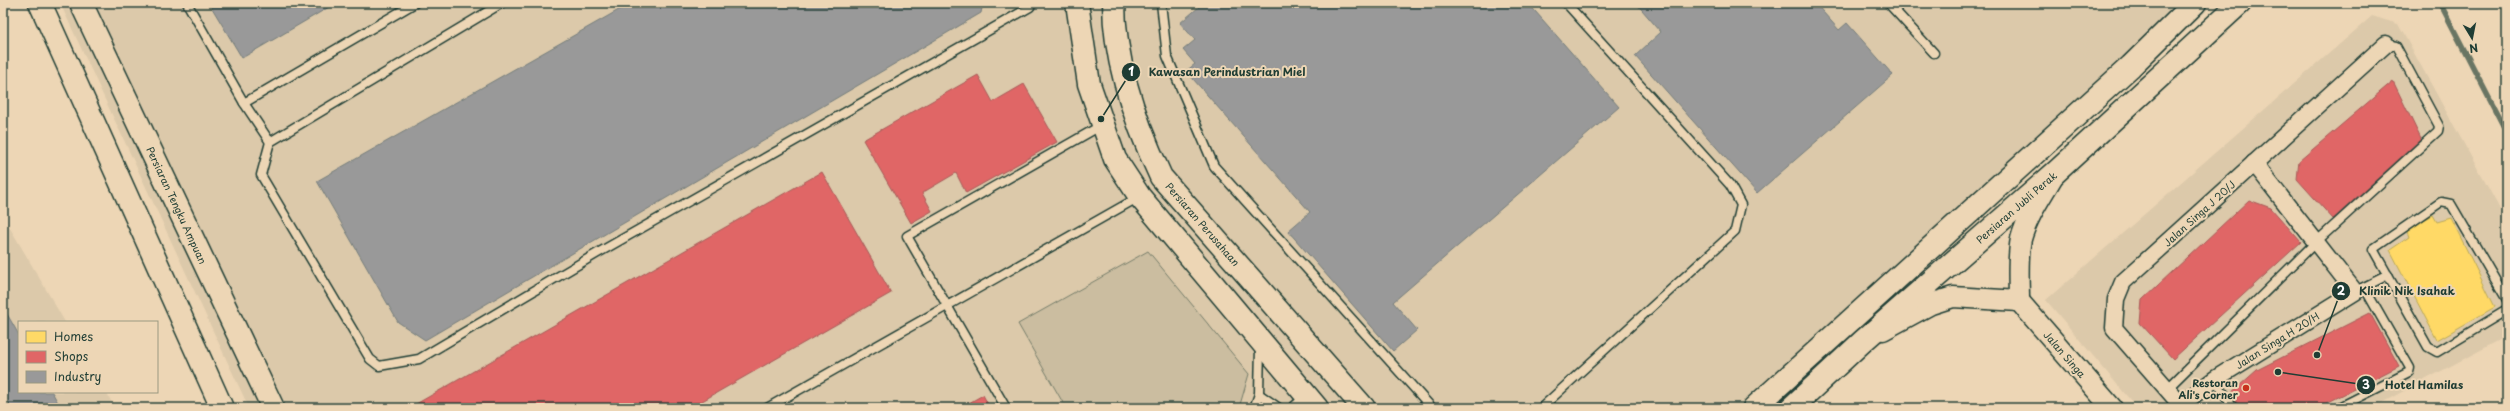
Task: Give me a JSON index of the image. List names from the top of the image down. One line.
{"streets":{"main road":["Persiaran Tengku Ampuan","Persiaran Jubli Perak","Persiaran Perusahaan"],"street":["Jalan Singa J 20/J","Jalan Singa H 20/H","Jalan Singa"]},"crossings":[["Jalan Singa J 20/J","Jalan Singa H 20/H"]],"places":["Kawasan Perindustrian Miel","Klinik Nik Isahak","Hotel Hamilas","Restoran Ali's Corner"],"legend":["Homes","Shops","Industry"],"north":"bottom"}
